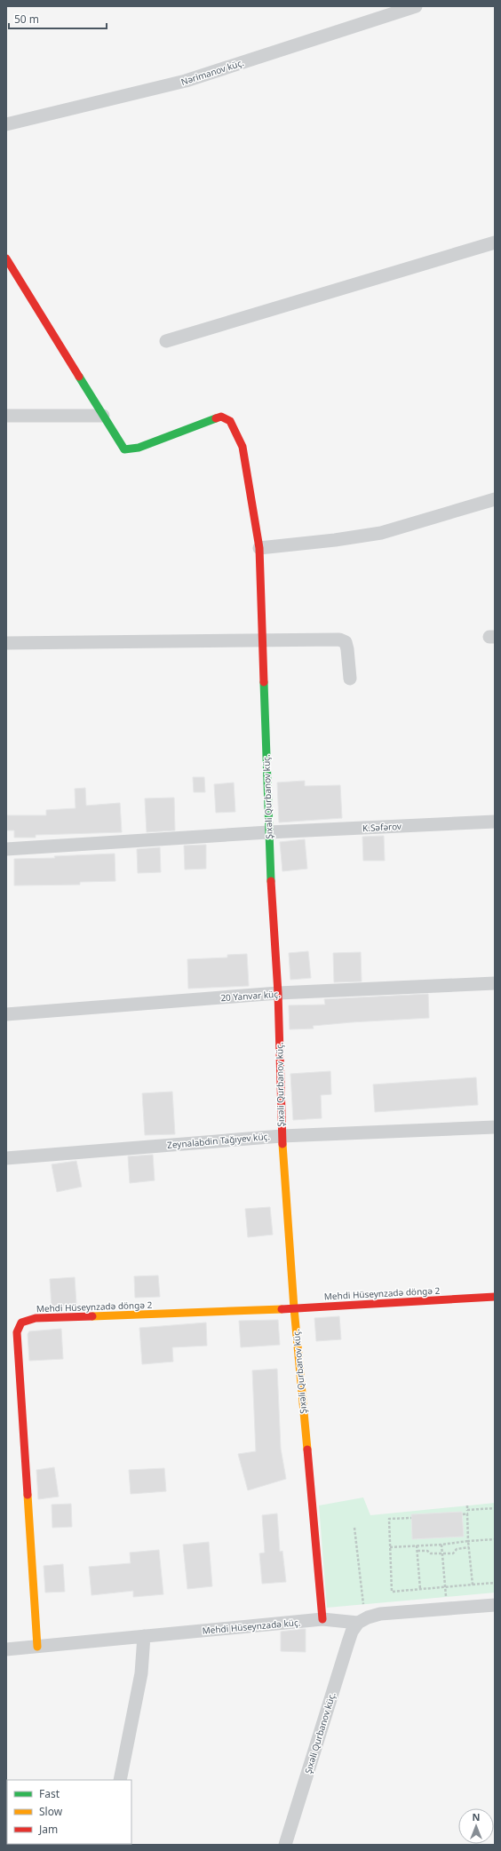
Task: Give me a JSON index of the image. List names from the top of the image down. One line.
{"streets":{"street":["Nərimanov küç.","Şıxəli Qurbanov küç.","K.Səfərov","20 Yanvar küç.","Zeynalabdin Tağıyev küç.","Mehdi Hüseynzadə döngə 2","Mehdi Hüseynzadə küç."]},"crossings":[["Şıxəli Qurbanov küç.","K.Səfərov"],["Şıxəli Qurbanov küç.","20 Yanvar küç."],["Şıxəli Qurbanov küç.","Zeynalabdin Tağıyev küç."],["Şıxəli Qurbanov küç.","Mehdi Hüseynzadə döngə 2"],["Şıxəli Qurbanov küç.","Mehdi Hüseynzadə küç."],["Mehdi Hüseynzadə döngə 2","Mehdi Hüseynzadə küç."]],"legend":["Fast","Slow","Jam"],"scale_bar":"50 m","north":"top"}
